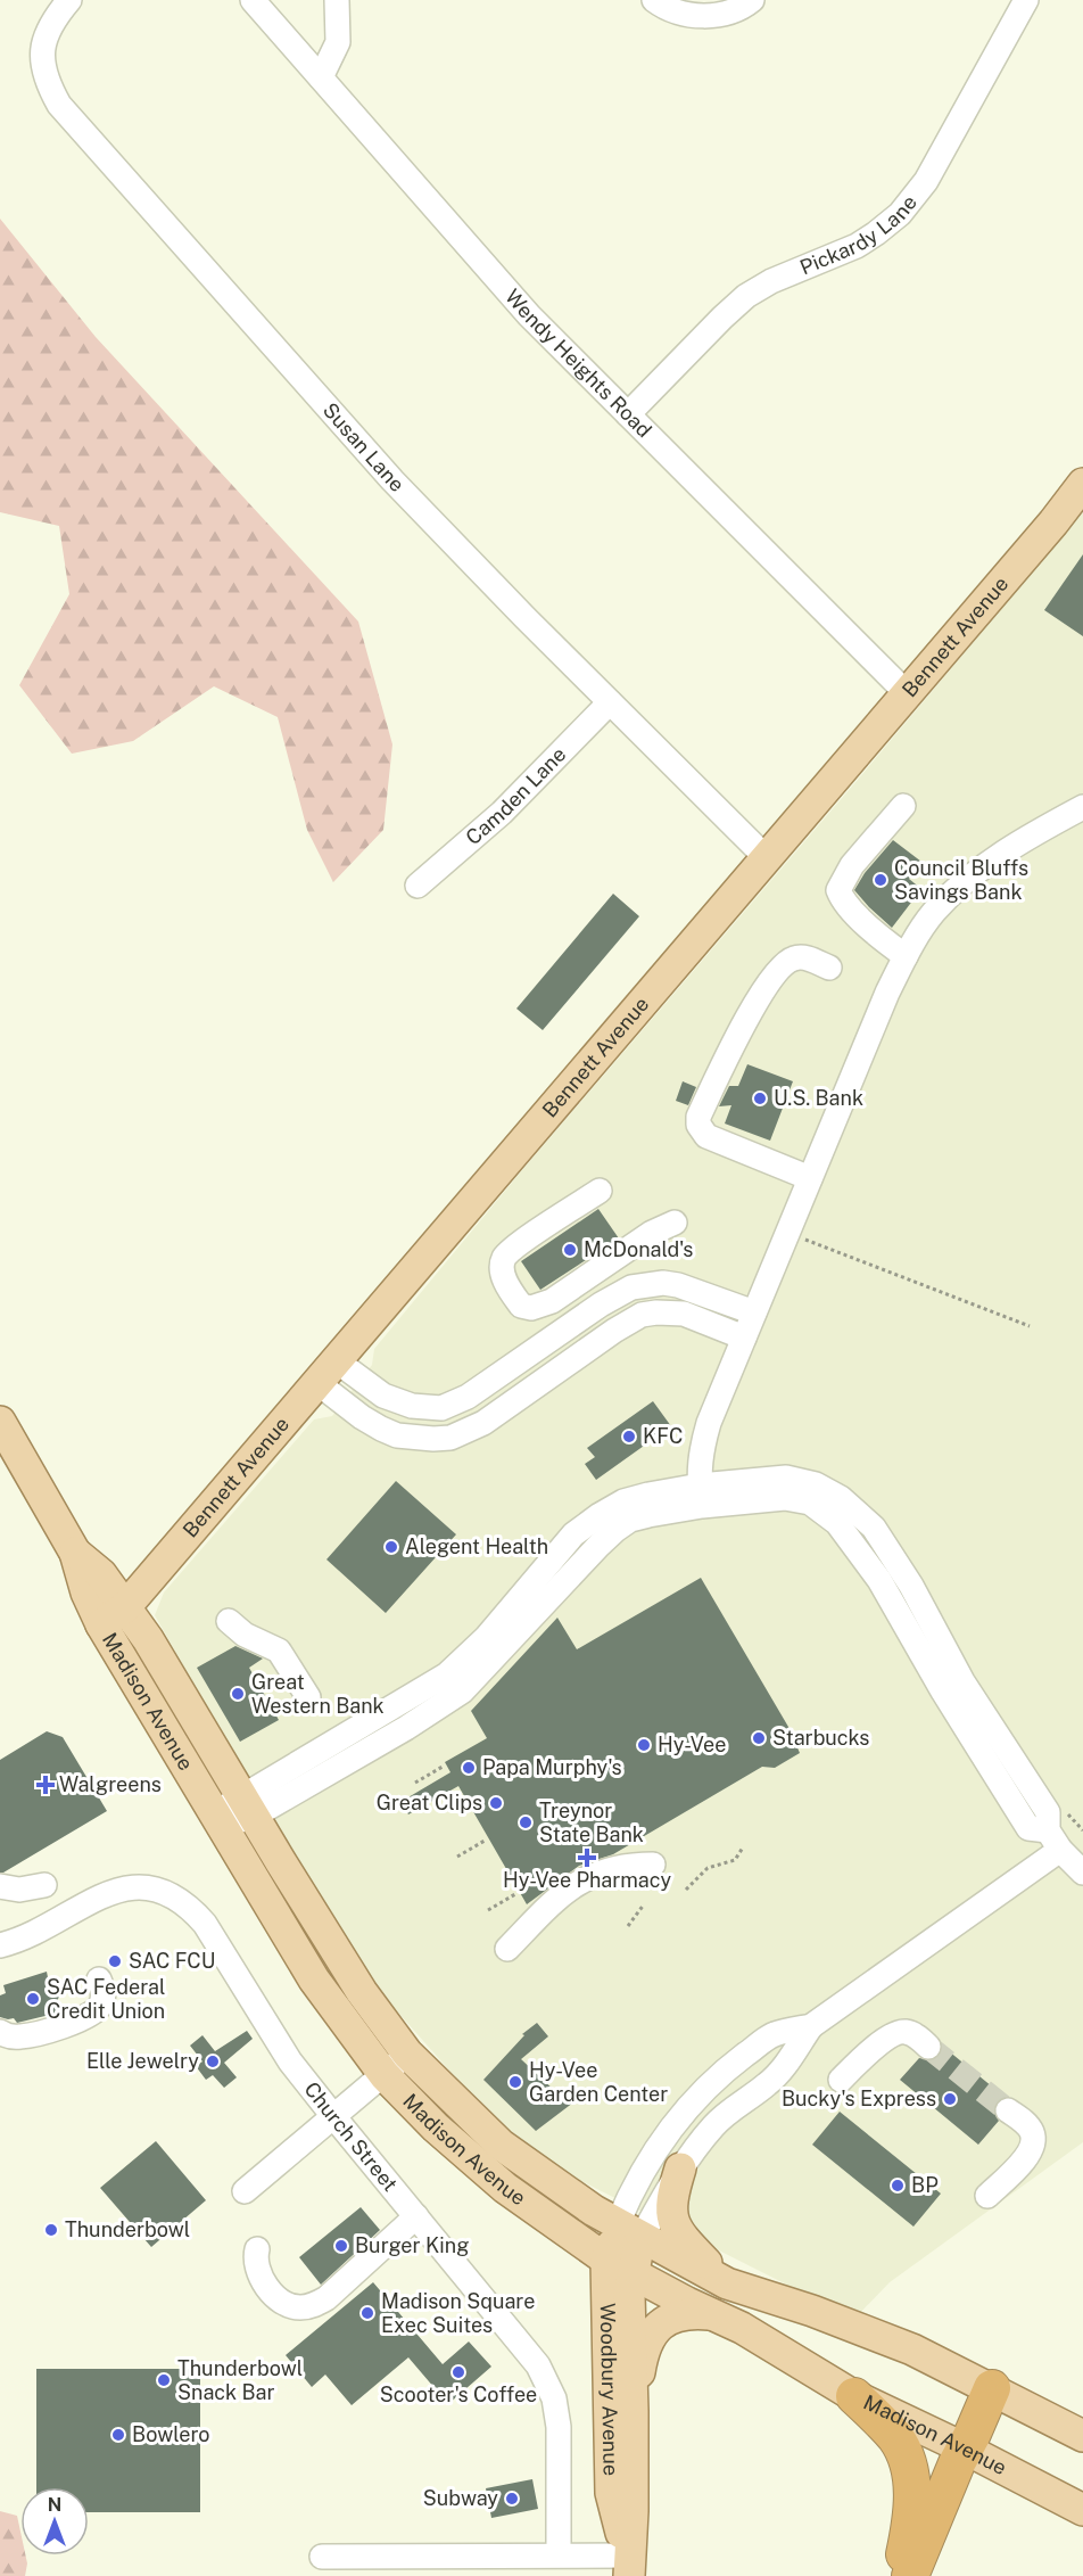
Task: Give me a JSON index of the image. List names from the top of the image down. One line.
{"streets":{"main road":["Bennett Avenue","Madison Avenue","Woodbury Avenue"],"street":["Pickardy Lane","Wendy Heights Road","Susan Lane","Camden Lane","Church Street"]},"crossings":[["Pickardy Lane","Wendy Heights Road"],["Wendy Heights Road","Bennett Avenue"],["Susan Lane","Bennett Avenue"],["Susan Lane","Camden Lane"],["Bennett Avenue","Madison Avenue"],["Madison Avenue","Woodbury Avenue"]],"places":{"other":["Council Bluffs Savings Bank","U.S. Bank","McDonald's","KFC","Alegent Health","Great Western Bank","Starbucks","Hy-Vee","Papa Murphy's","Great Clips","Treynor State Bank","SAC FCU","SAC Federal Credit Union","Elle Jewelry","Hy-Vee Garden Center","Bucky's Express","BP","Thunderbowl","Burger King","Madison Square Exec Suites","Scooter's Coffee","Thunderbowl Snack Bar","Bowlero","Subway"],"health":["Walgreens","Hy-Vee Pharmacy"]},"north":"top"}
